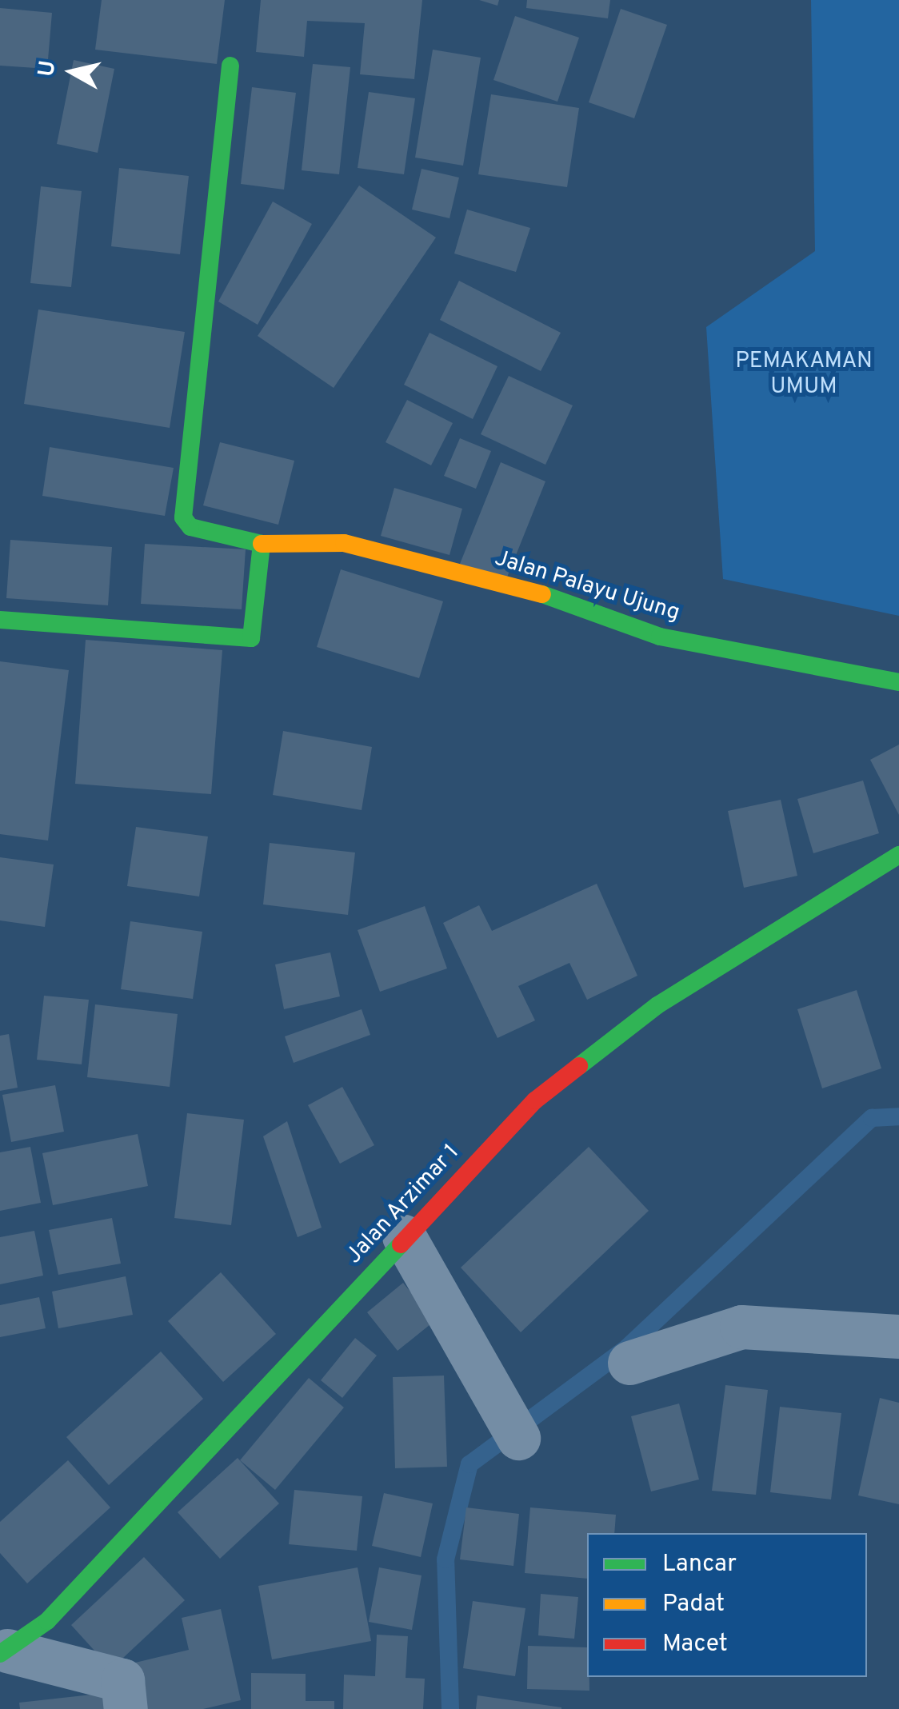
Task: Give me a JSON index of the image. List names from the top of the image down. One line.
{"streets":{"street":["Jalan Palayu Ujung","Jalan Arzimar 1"]},"parks":["PEMAKAMAN UMUM"],"legend":["Lancar","Padat","Macet"],"north":"left"}
